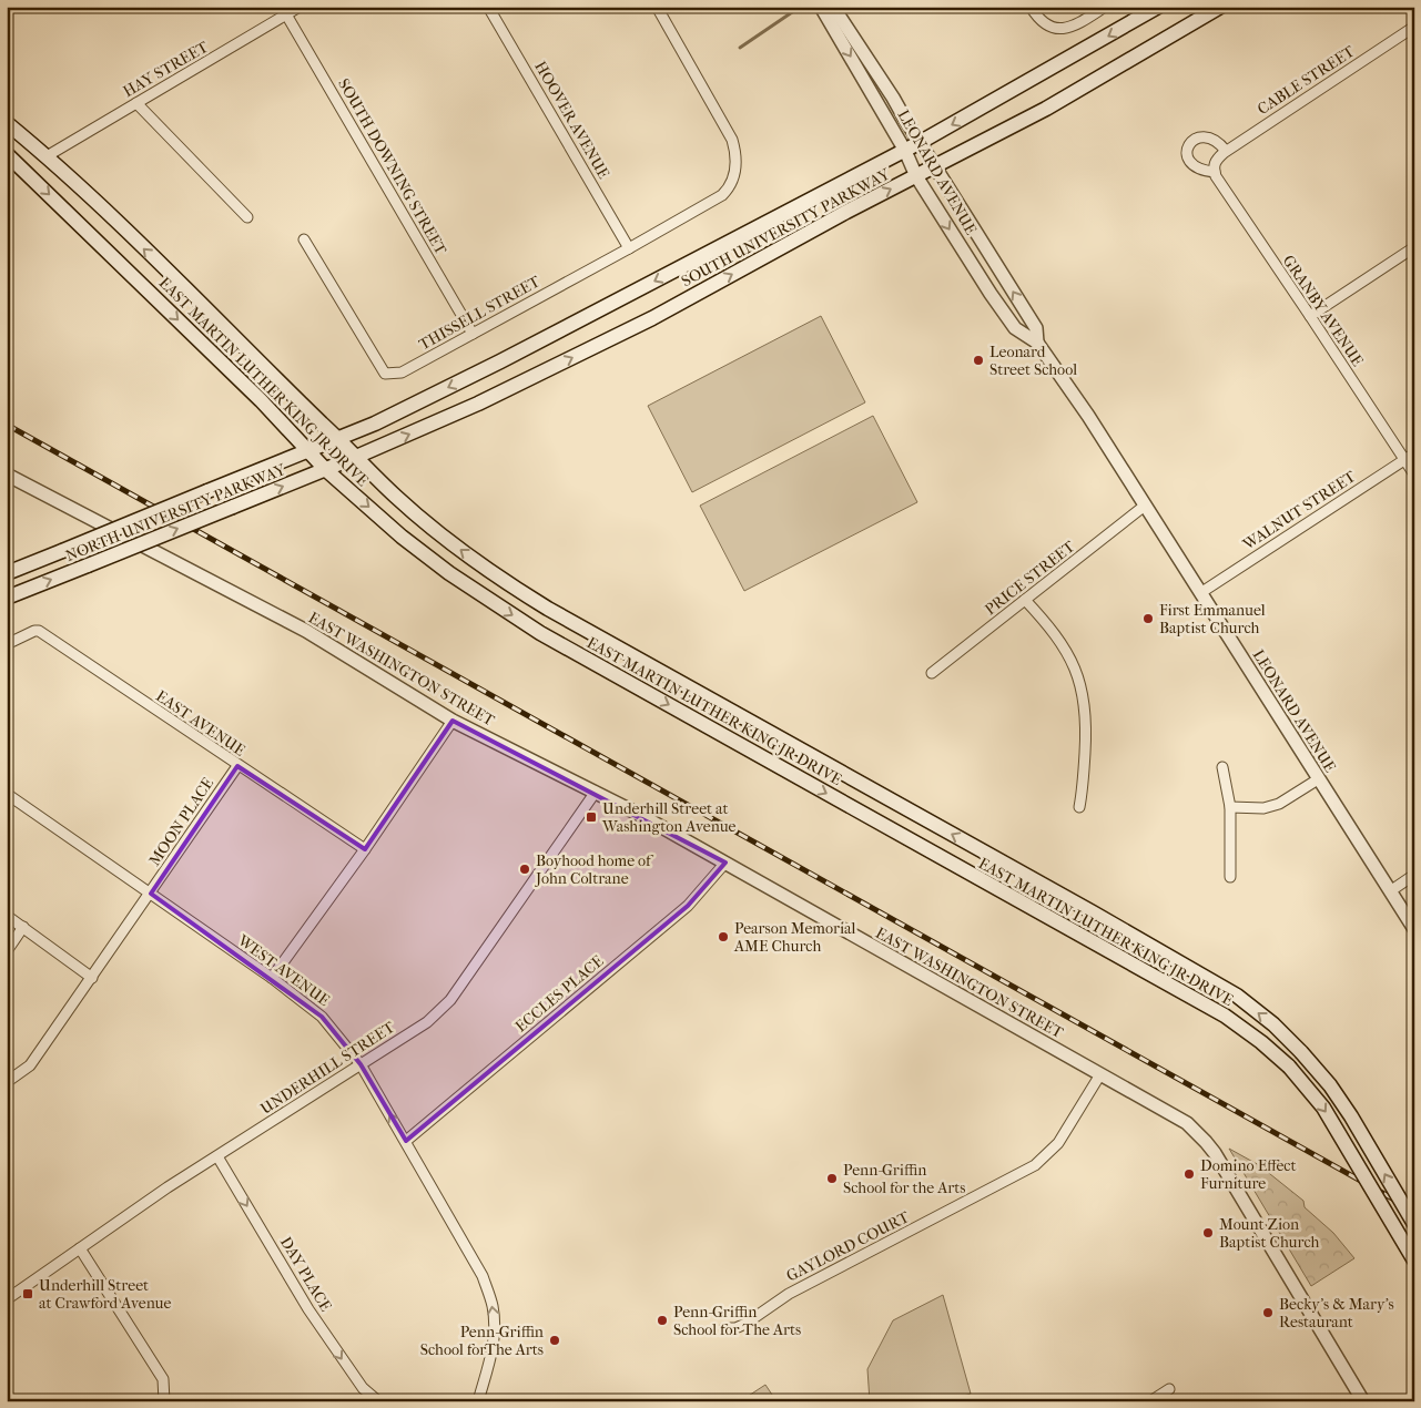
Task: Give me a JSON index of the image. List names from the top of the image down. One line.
{"streets":{"main road":["SOUTH UNIVERSITY PARKWAY","EAST MARTIN LUTHER KING JR DRIVE","NORTH UNIVERSITY PARKWAY"],"street":["HAY STREET","CABLE STREET","HOOVER AVENUE","SOUTH DOWNING STREET","LEONARD AVENUE","GRANBY AVENUE","THISSELL STREET","WALNUT STREET","PRICE STREET","EAST WASHINGTON STREET","EAST AVENUE","MOON PLACE","WEST AVENUE","ECCLES PLACE","UNDERHILL STREET","GAYLORD COURT","DAY PLACE"]},"crossings":[["HAY STREET","SOUTH DOWNING STREET"],["HAY STREET","EAST MARTIN LUTHER KING JR DRIVE"],["CABLE STREET","GRANBY AVENUE"],["HOOVER AVENUE","THISSELL STREET"],["SOUTH DOWNING STREET","THISSELL STREET"],["LEONARD AVENUE","SOUTH UNIVERSITY PARKWAY"],["LEONARD AVENUE","WALNUT STREET"],["LEONARD AVENUE","PRICE STREET"],["SOUTH UNIVERSITY PARKWAY","EAST MARTIN LUTHER KING JR DRIVE"],["SOUTH UNIVERSITY PARKWAY","NORTH UNIVERSITY PARKWAY"],["GRANBY AVENUE","WALNUT STREET"],["EAST MARTIN LUTHER KING JR DRIVE","NORTH UNIVERSITY PARKWAY"],["EAST WASHINGTON STREET","ECCLES PLACE"],["EAST WASHINGTON STREET","UNDERHILL STREET"],["EAST WASHINGTON STREET","GAYLORD COURT"],["EAST AVENUE","MOON PLACE"],["MOON PLACE","WEST AVENUE"],["WEST AVENUE","ECCLES PLACE"],["WEST AVENUE","UNDERHILL STREET"],["UNDERHILL STREET","DAY PLACE"]],"one_way":["WEST AVENUE","DAY PLACE"],"places":{"other":["Leonard Street School","First Emmanuel Baptist Church","Boyhood home of John Coltrane","Pearson Memorial AME Church","Domino Effect Furniture","Penn-Griffin School for the Arts","Mount Zion Baptist Church","Becky's & Mary's Restaurant","Penn-Griffin School for The Arts","Penn-Griffin School forThe Arts"],"transit":["Underhill Street at Washington Avenue","Underhill Street at Crawford Avenue"]}}
